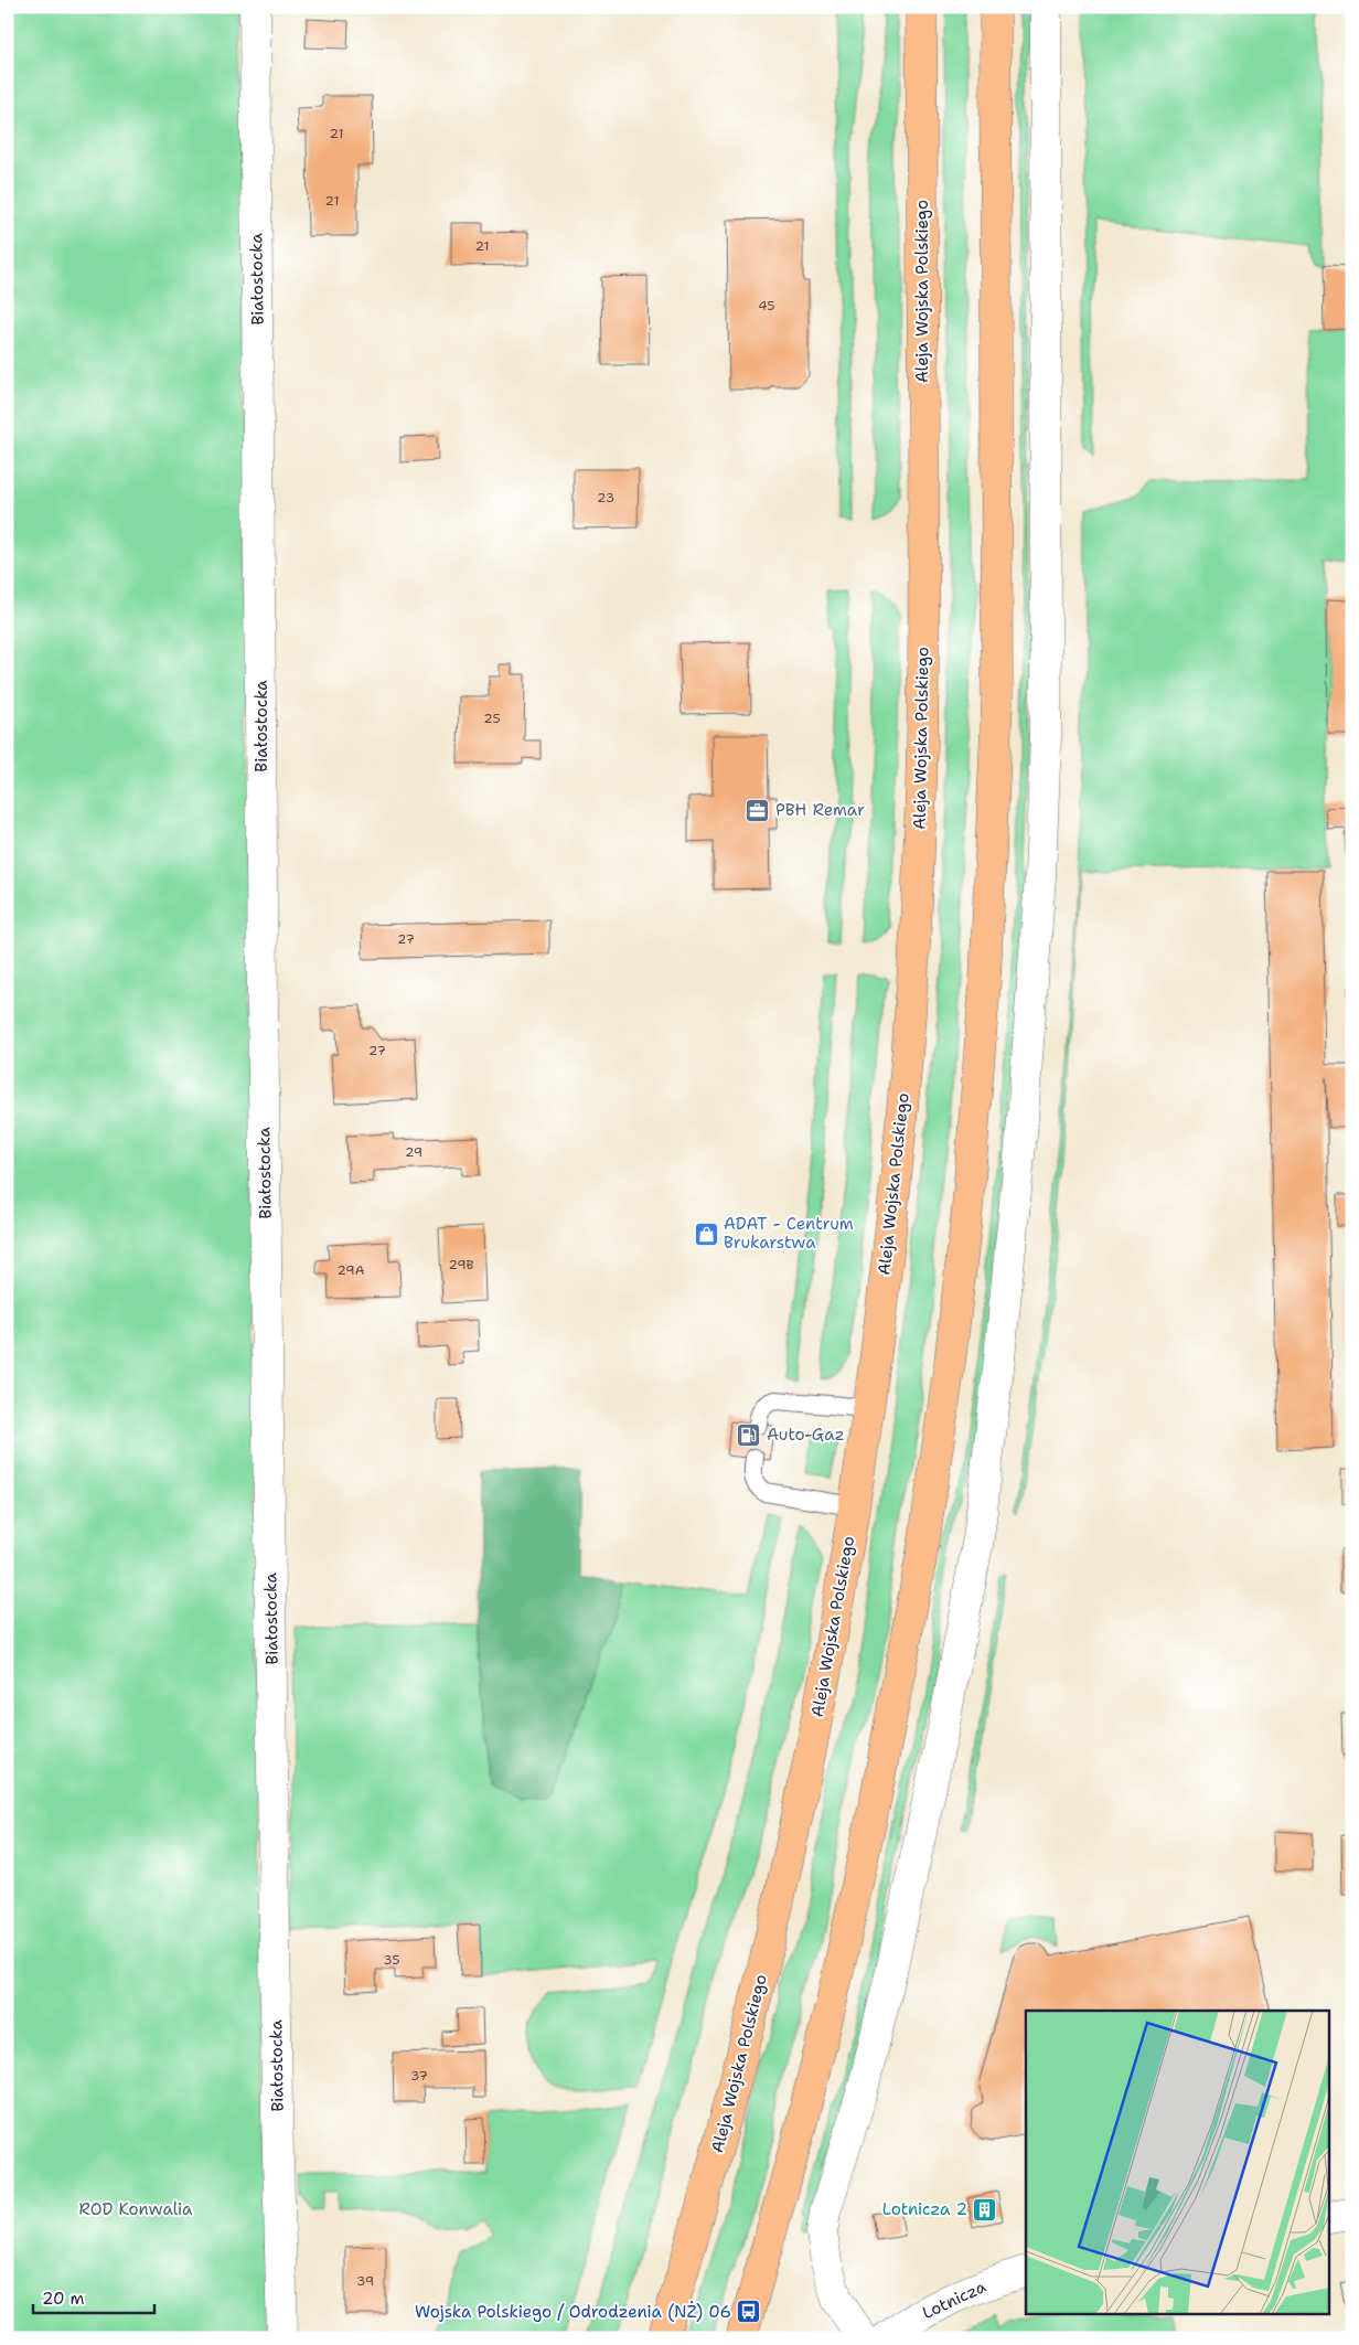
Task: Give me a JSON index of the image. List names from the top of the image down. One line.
{"streets":{"main road":["Aleja Wojska Polskiego"],"street":["Białostocka","Lotnicza"]},"parks":["ROD Konwalia"],"places":{"office":["PBH Remar"],"shop":["ADAT - Centrum Brukarstwa"],"fuel station":["Auto-Gaz"],"building":["Lotnicza 2"],"bus stop":["Wojska Polskiego / Odrodzenia (NŻ) 06"]},"house_numbers":["21","21","21","45","23","25","27","27","29","29B","29A","35","37","39"],"scale_bar":"20 m"}
